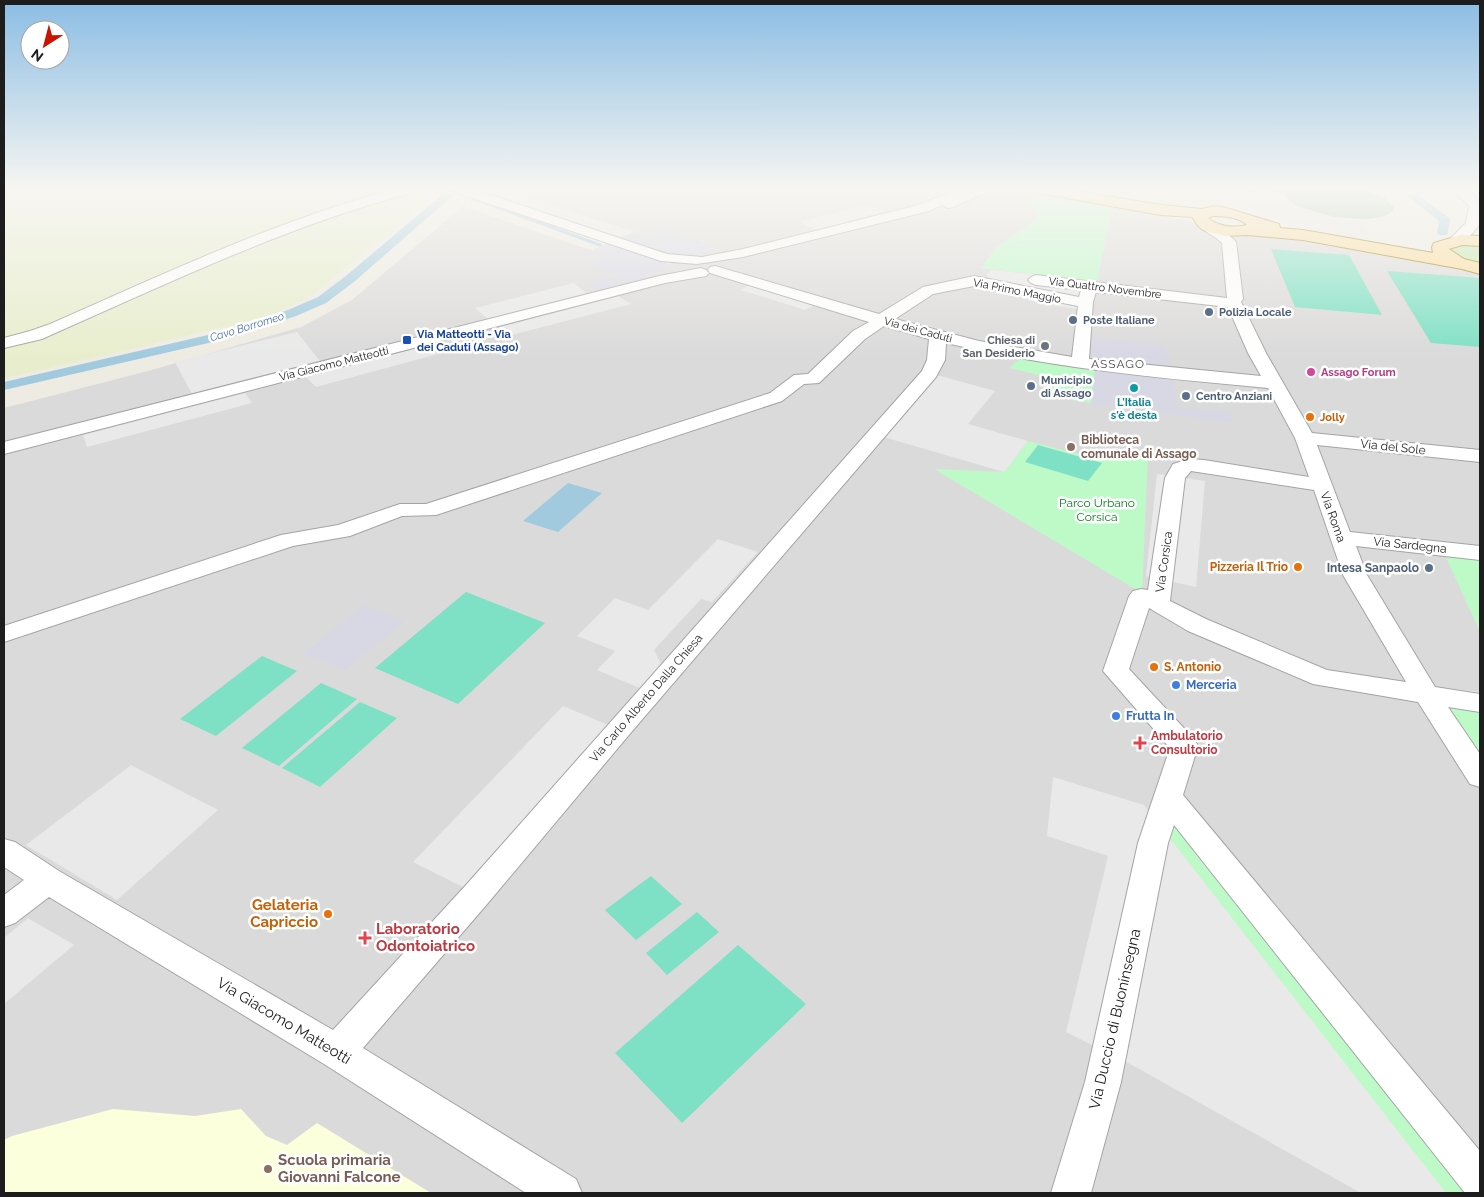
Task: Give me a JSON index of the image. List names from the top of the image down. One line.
{"streets":{"street":["Via Quattro Novembre","Via Primo Maggio","Via dei Caduti","Via Giacomo Matteotti","Via del Sole","Via Roma","Via Sardegna","Via Corsica","Via Carlo Alberto Dalla Chiesa","Via Duccio di Buoninsegna"]},"crossings":[["Via Quattro Novembre","Via Primo Maggio"],["Via Quattro Novembre","Via Roma"],["Via Primo Maggio","Via dei Caduti"],["Via dei Caduti","Via Giacomo Matteotti"],["Via dei Caduti","Via Roma"],["Via dei Caduti","Via Carlo Alberto Dalla Chiesa"],["Via Giacomo Matteotti","Via Carlo Alberto Dalla Chiesa"],["Via del Sole","Via Roma"],["Via Roma","Via Sardegna"],["Via Roma","Via Corsica"]],"districts":["ASSAGO"],"water":["Cavo Borromeo"],"parks":["Parco Urbano Corsica"],"places":{"other":["Polizia Locale","Poste Italiane","Chiesa di San Desiderio","Assago Forum","Municipio di Assago","L'Italia s'è desta","Centro Anziani","Jolly","Biblioteca comunale di Assago","Pizzeria Il Trio","Intesa Sanpaolo","S. Antonio","Merceria","Frutta In","Gelateria Capriccio","Scuola primaria Giovanni Falcone"],"transit":["Via Matteotti - Via dei Caduti (Assago)"],"health":["Ambulatorio Consultorio","Laboratorio Odontoiatrico"]},"north":"bottom left"}
